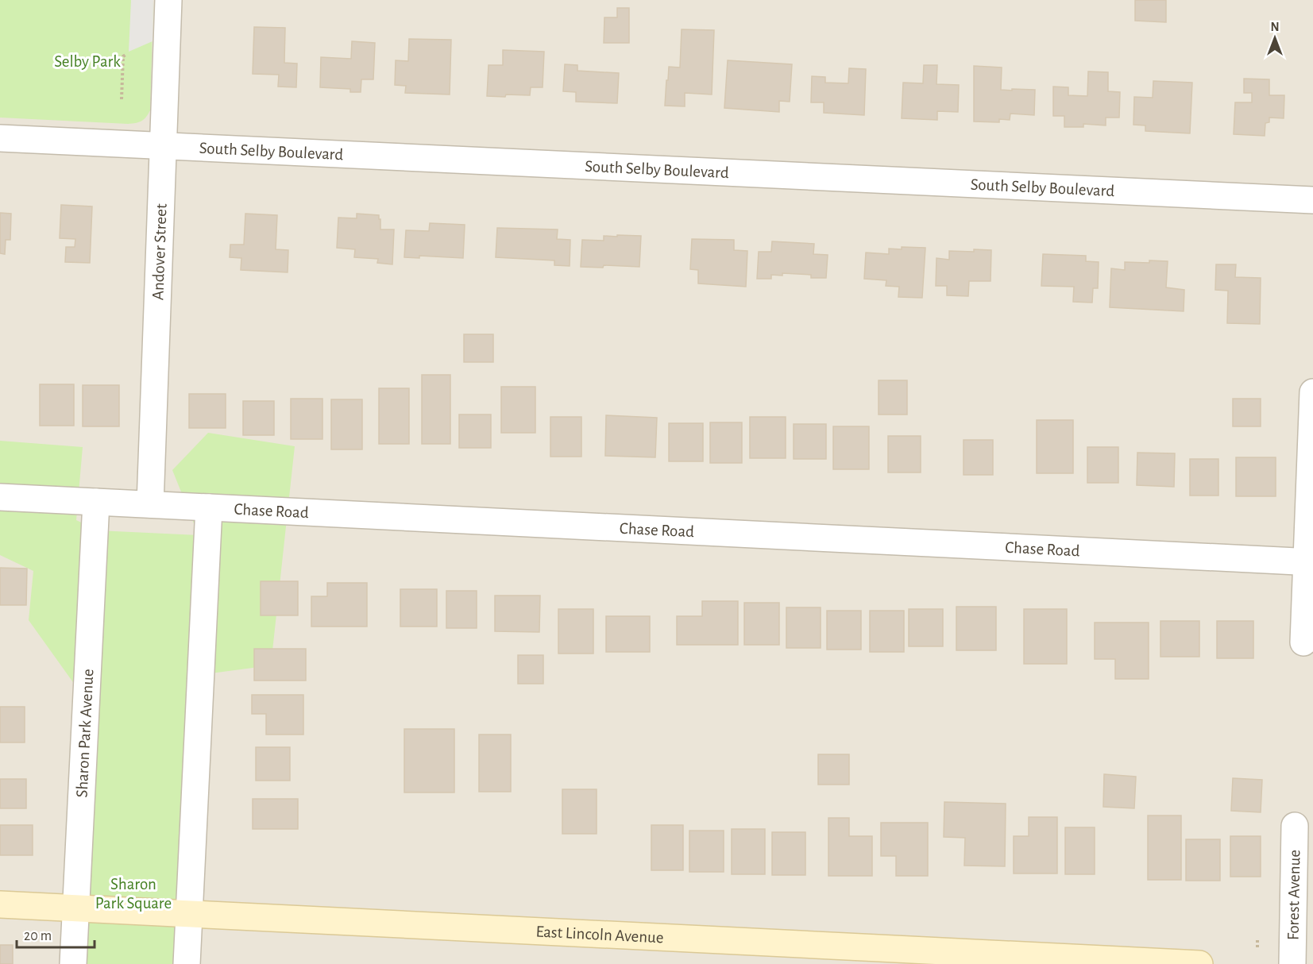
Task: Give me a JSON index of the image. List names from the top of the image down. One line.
{"streets":{"main road":["East Lincoln Avenue"],"street":["South Selby Boulevard","Andover Street","Chase Road","Sharon Park Avenue","Forest Avenue"]},"crossings":[["South Selby Boulevard","Andover Street"],["Andover Street","Chase Road"],["Chase Road","Sharon Park Avenue"],["Sharon Park Avenue","East Lincoln Avenue"]],"parks":["Selby Park","Sharon Park Square"],"scale_bar":"20 m","north":"top"}
